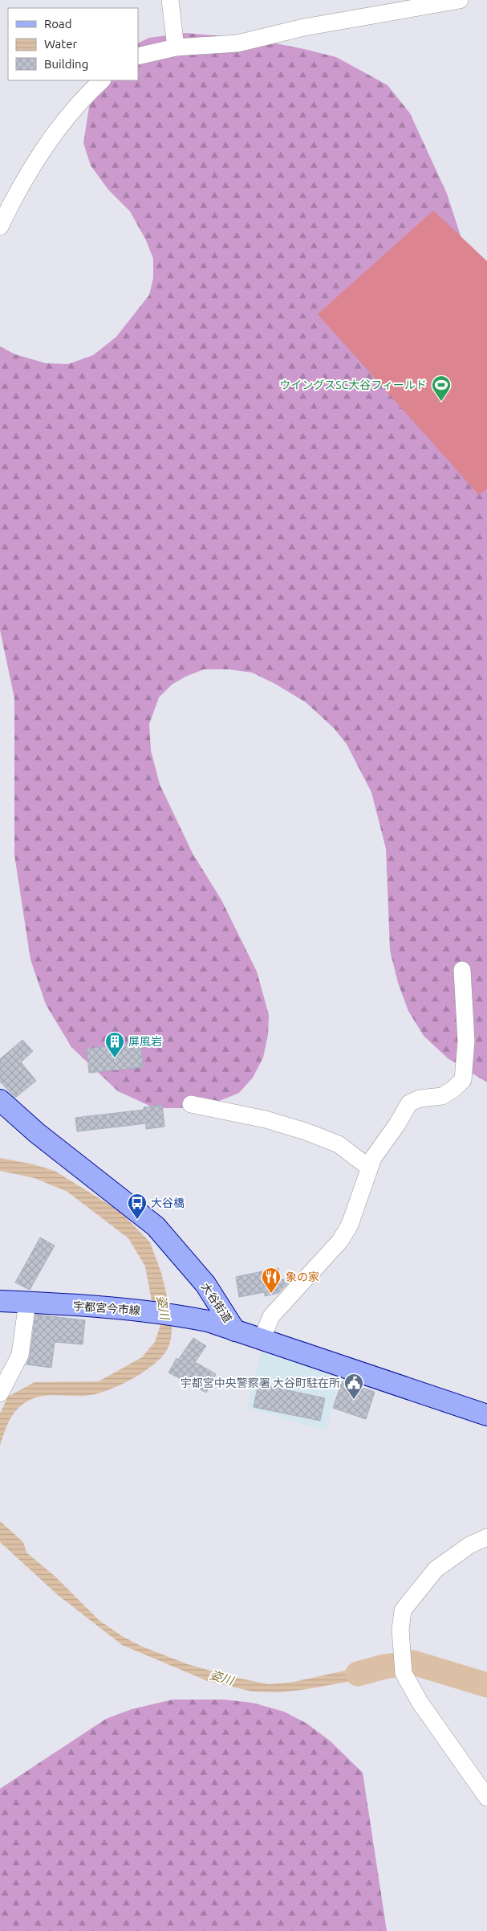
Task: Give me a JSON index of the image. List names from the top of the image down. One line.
{"streets":{"main road":["大谷街道","宇都宮今市線"]},"crossings":[["大谷街道","宇都宮今市線"]],"water":["姿川"],"places":{"sports":["ウイングスSC大谷フィールド"],"building":["屏風岩"],"bus stop":["大谷橋"],"restaurant":["象の家"],"public building":["宇都宮中央警察署 大谷町駐在所"]},"legend":["Road","Water","Building"]}
